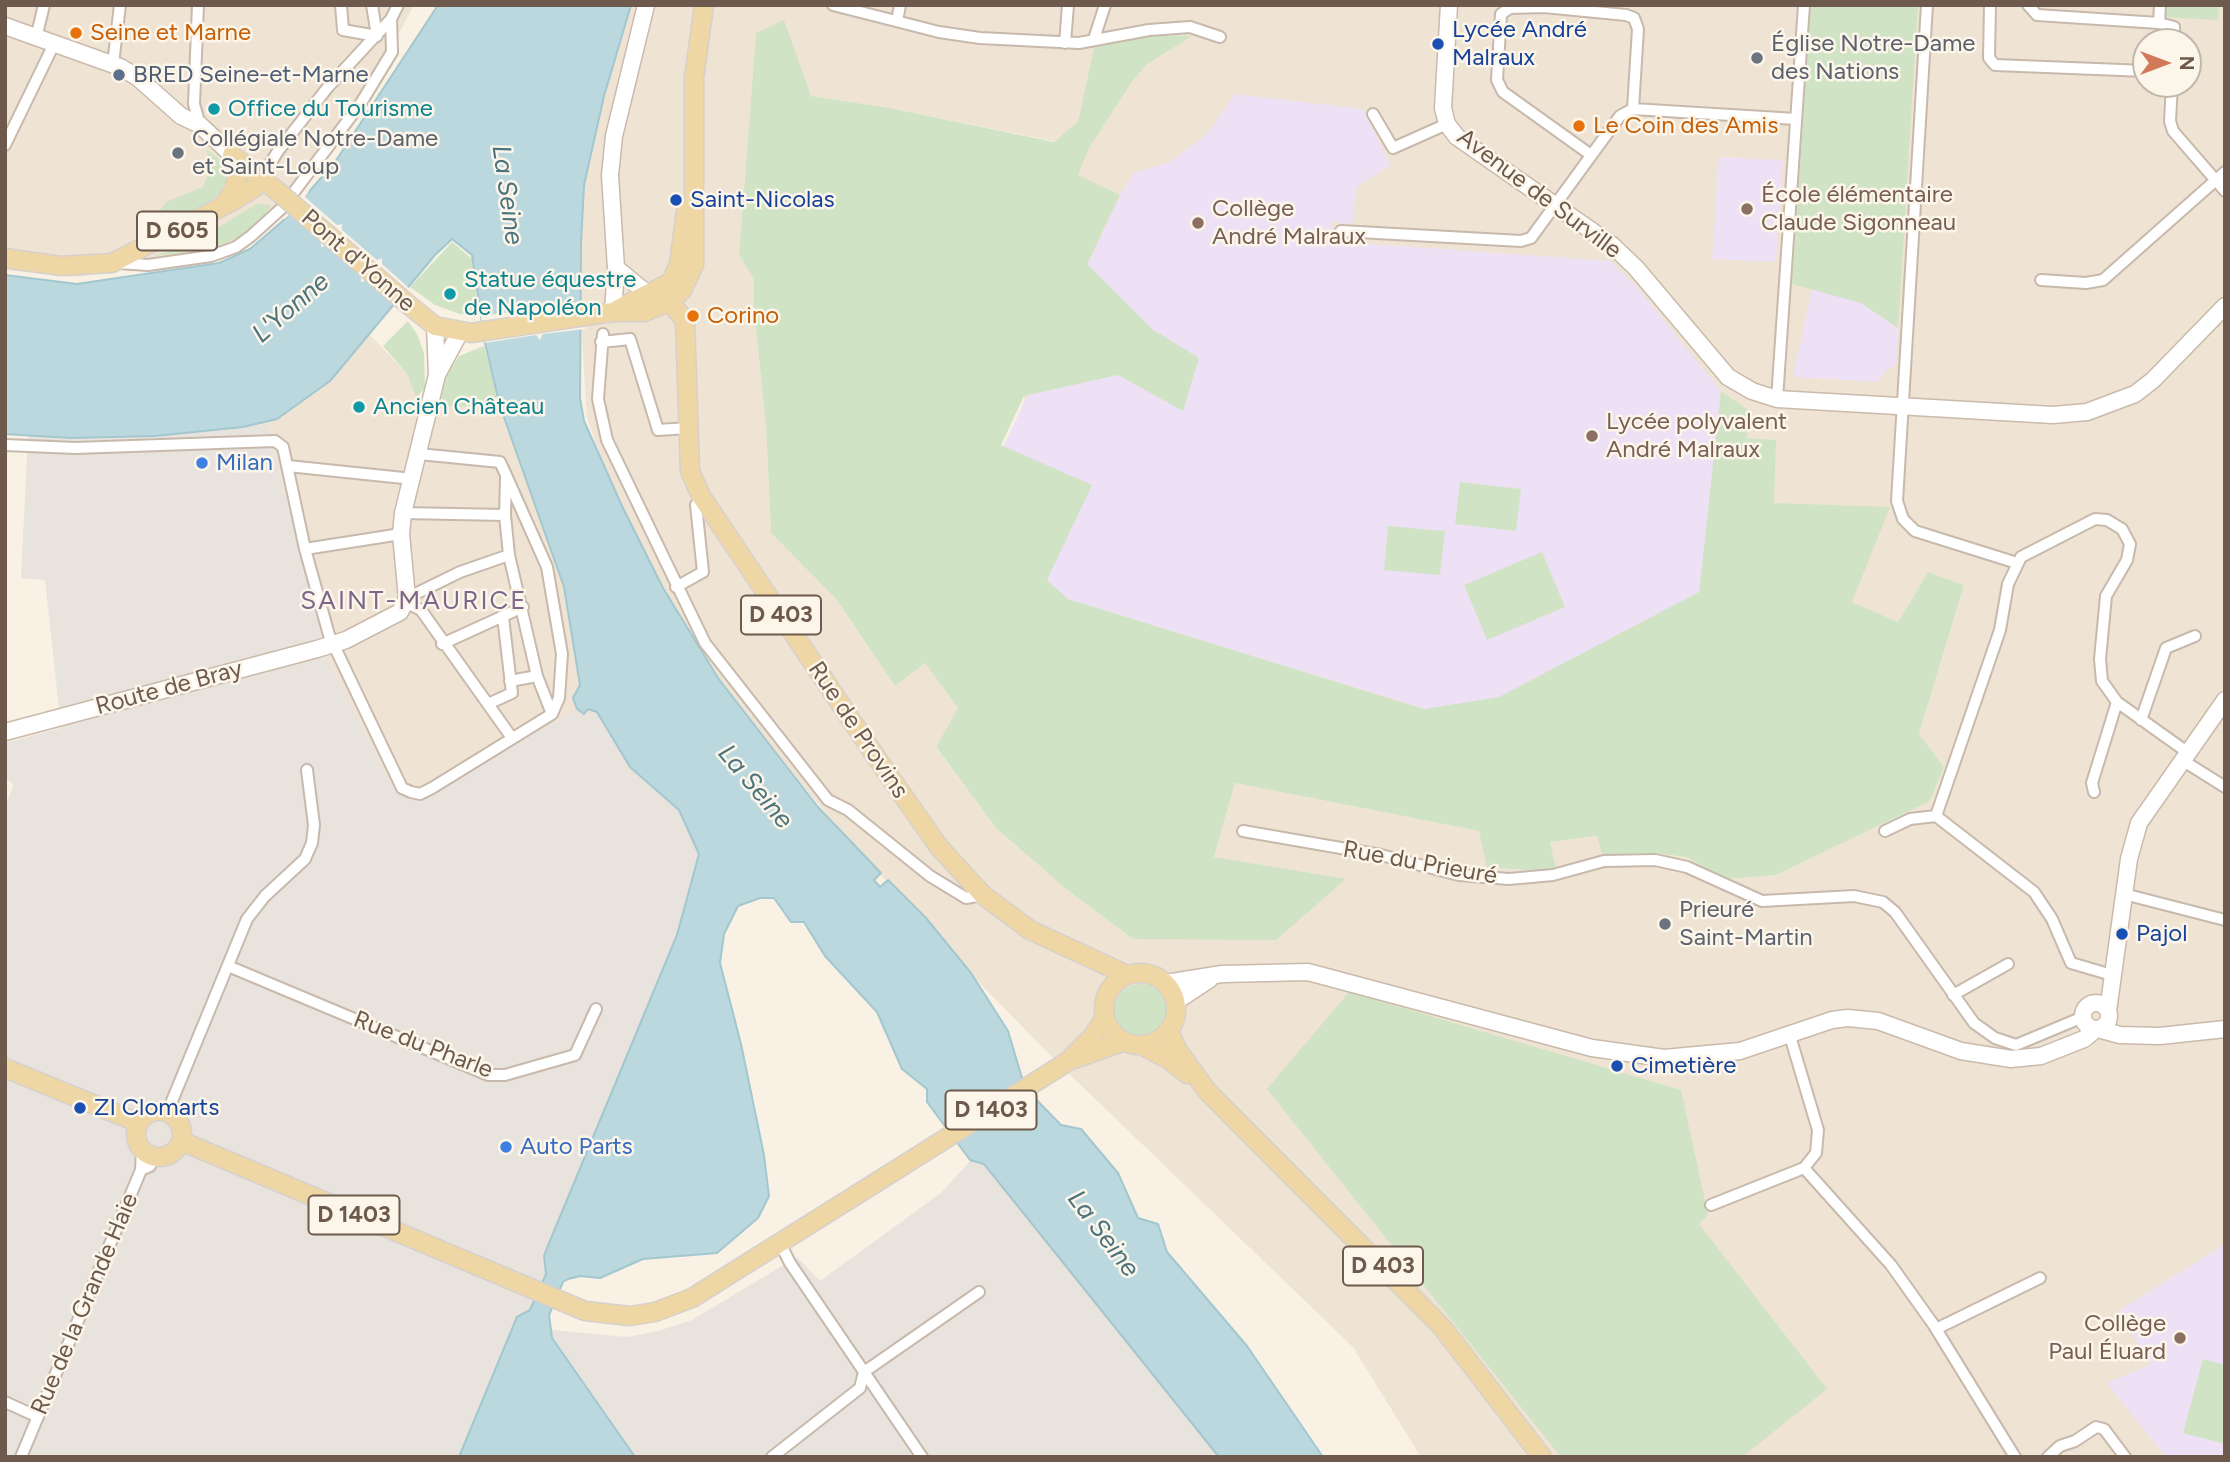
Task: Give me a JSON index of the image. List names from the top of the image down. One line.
{"streets":{"main road":["D 605","Pont d'Yonne","D 403","Rue de Provins","D 1403"],"street":["Avenue de Surville","Route de Bray","Rue du Prieuré","Rue du Pharle","Rue de la Grande Haie"]},"crossings":[["D 605","Pont d'Yonne"],["D 403","Rue de Provins"],["D 403","D 1403"],["Rue de Provins","D 1403"],["D 1403","Rue de la Grande Haie"]],"districts":["SAINT-MAURICE"],"water":["La Seine","L'Yonne"],"places":["Seine et Marne","Lycée André Malraux","Église Notre-Dame des Nations","BRED Seine-et-Marne","Office du Tourisme","Le Coin des Amis","Collégiale Notre-Dame et Saint-Loup","Saint-Nicolas","École élémentaire Claude Sigonneau","Collège André Malraux","Statue équestre de Napoléon","Corino","Ancien Château","Lycée polyvalent André Malraux","Milan","Prieuré Saint-Martin","Pajol","Cimetière","ZI Clomarts","Auto Parts","Collège Paul Éluard"],"north":"right"}
